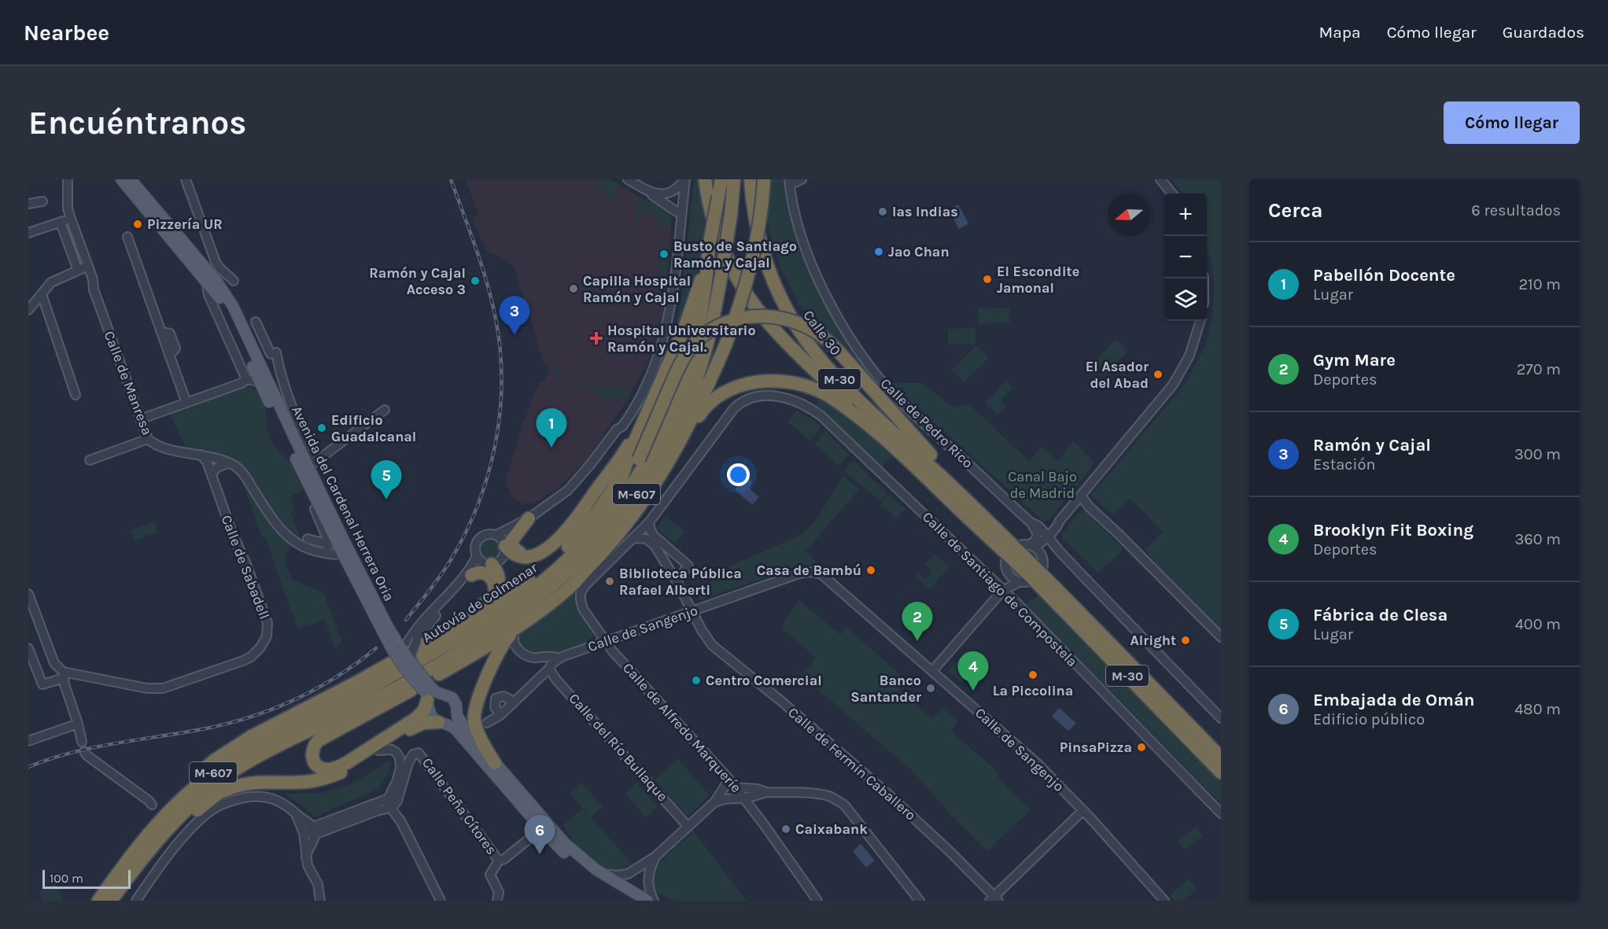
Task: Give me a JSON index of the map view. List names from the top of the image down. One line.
{"streets":{"highway":["Calle 30","M-30","M-607","Autovía de Colmenar"],"main road":["Avenida del Cardenal Herrera Oria"],"street":["Calle de Manresa","Calle de Pedro Rico","Calle de Sabadell","Calle de Santiago de Compostela","Calle de Sangenjo","Calle de Alfredo Marqueríe","Calle del Río Bullaque","Calle de Fermín Caballero","Calle Peña Cítores"]},"crossings":[["Calle 30","M-30"],["Calle de Manresa","Avenida del Cardenal Herrera Oria"],["Calle de Manresa","Calle de Sabadell"],["M-607","Avenida del Cardenal Herrera Oria"],["M-607","Autovía de Colmenar"],["Avenida del Cardenal Herrera Oria","Autovía de Colmenar"],["Calle de Santiago de Compostela","Calle de Alfredo Marqueríe"],["Calle de Sangenjo","Calle de Alfredo Marqueríe"],["Calle de Sangenjo","Calle del Río Bullaque"],["Calle de Sangenjo","Calle de Fermín Caballero"],["Calle de Alfredo Marqueríe","Calle de Fermín Caballero"]],"parks":["Canal Bajo de Madrid"],"places":{"other":["las Indias","Pizzería UR","Jao Chan","Busto de Santiago Ramón y Cajal","El Escondite Jamonal","Ramón y Cajal Acceso 3","Capilla Hospital Ramón y Cajal","El Asador del Abad","Edificio Guadalcanal","Casa de Bambú","Biblioteca Pública Rafael Alberti","Alright","La Piccolina","Centro Comercial","Banco Santander","PinsaPizza","Caixabank"],"health":["Hospital Universitario Ramón y Cajal."]},"scale_bar":"100 m","north":"left","page":{"header":"Nearbee","nav":["Mapa","Cómo llegar","Guardados"],"buttons":"Cómo llegar","title":"Encuéntranos","heading":["Cerca","6 resultados"],"map_buttons":["+","−"],"list":[{"mark":"1","name":"Pabellón Docente","note":"Lugar","value":"210 m"},{"mark":"2","name":"Gym Mare","note":"Deportes","value":"270 m"},{"mark":"3","name":"Ramón y Cajal","note":"Estación","value":"300 m"},{"mark":"4","name":"Brooklyn Fit Boxing","note":"Deportes","value":"360 m"},{"mark":"5","name":"Fábrica de Clesa","note":"Lugar","value":"400 m"},{"mark":"6","name":"Embajada de Omán","note":"Edificio público","value":"480 m"}],"pins":["3","1","5","2","4","6"],"scale":"100 m"}}
